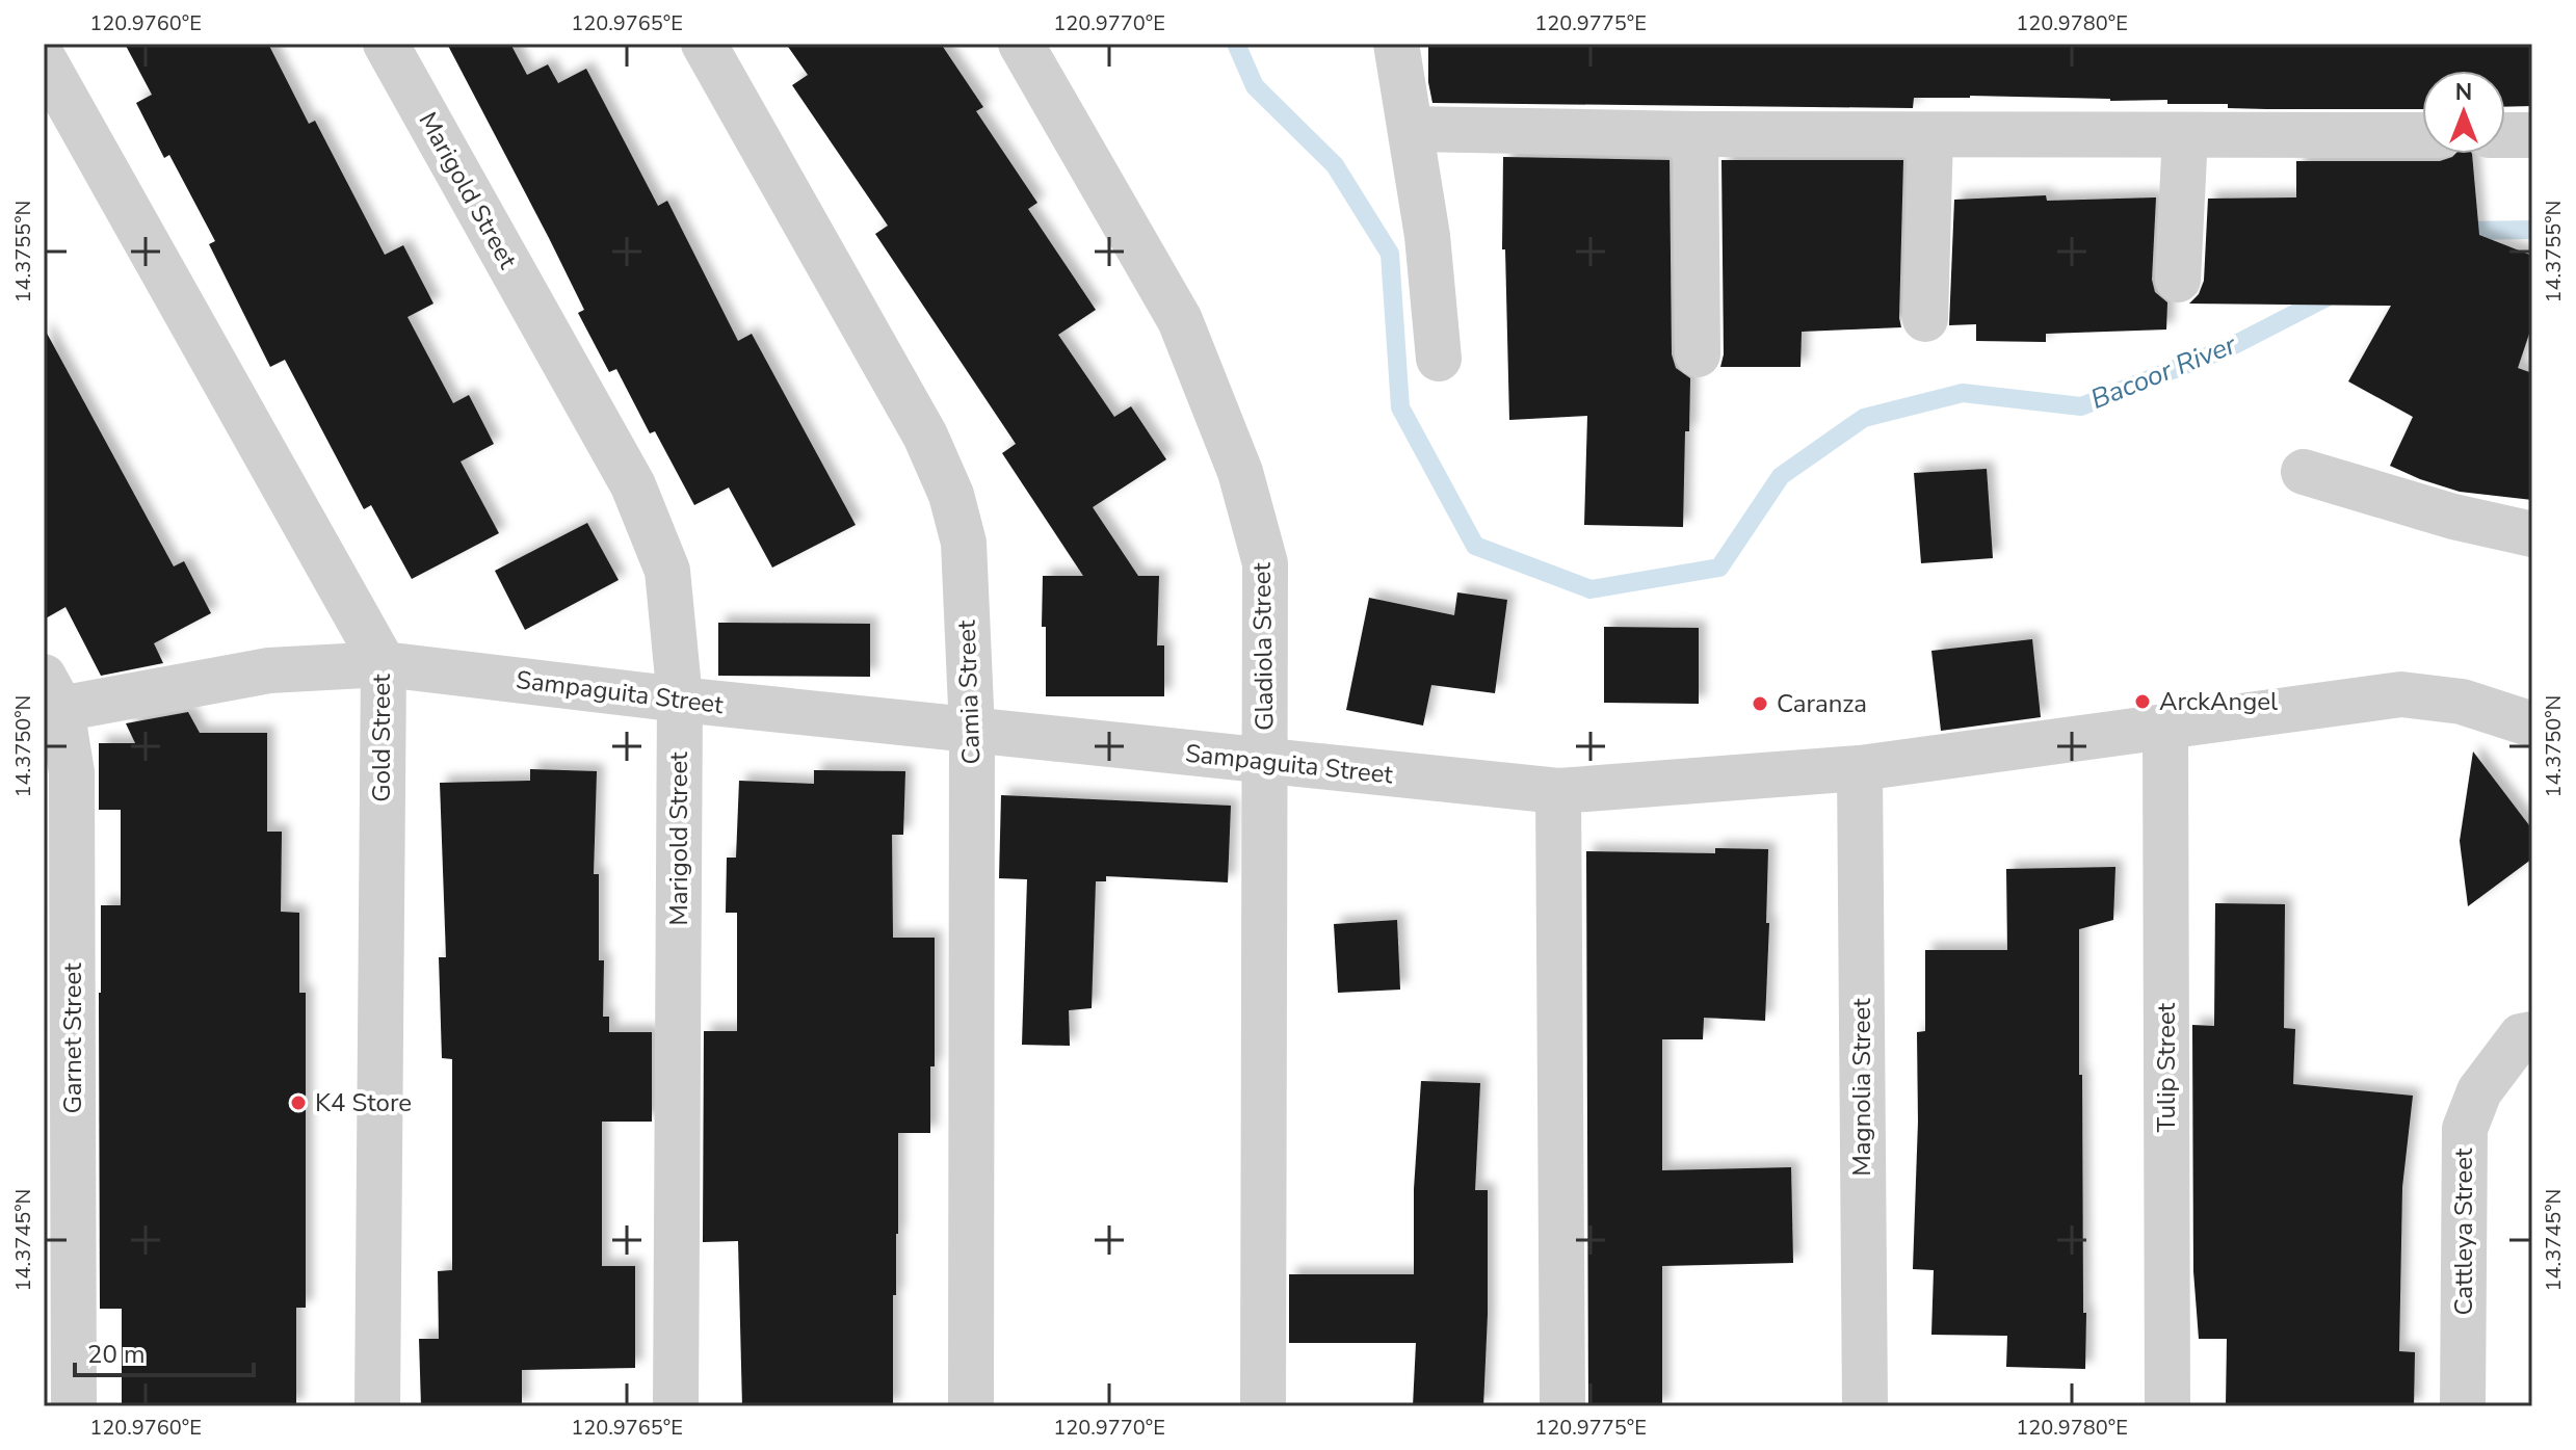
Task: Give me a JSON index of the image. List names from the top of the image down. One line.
{"streets":{"street":["Marigold Street","Gladiola Street","Sampaguita Street","Camia Street","Gold Street","Garnet Street","Tulip Street","Magnolia Street","Cattleya Street"]},"crossings":[["Marigold Street","Sampaguita Street"],["Gladiola Street","Sampaguita Street"],["Sampaguita Street","Camia Street"],["Sampaguita Street","Gold Street"],["Sampaguita Street","Garnet Street"],["Sampaguita Street","Tulip Street"],["Sampaguita Street","Magnolia Street"]],"water":["Bacoor River"],"places":["ArckAngel","Caranza","K4 Store"],"scale_bar":"20 m","north":"top","coordinates":["120.9760°E","120.9765°E","120.9770°E","120.9775°E","120.9780°E","14.3755°N","14.3750°N","14.3745°N"]}
